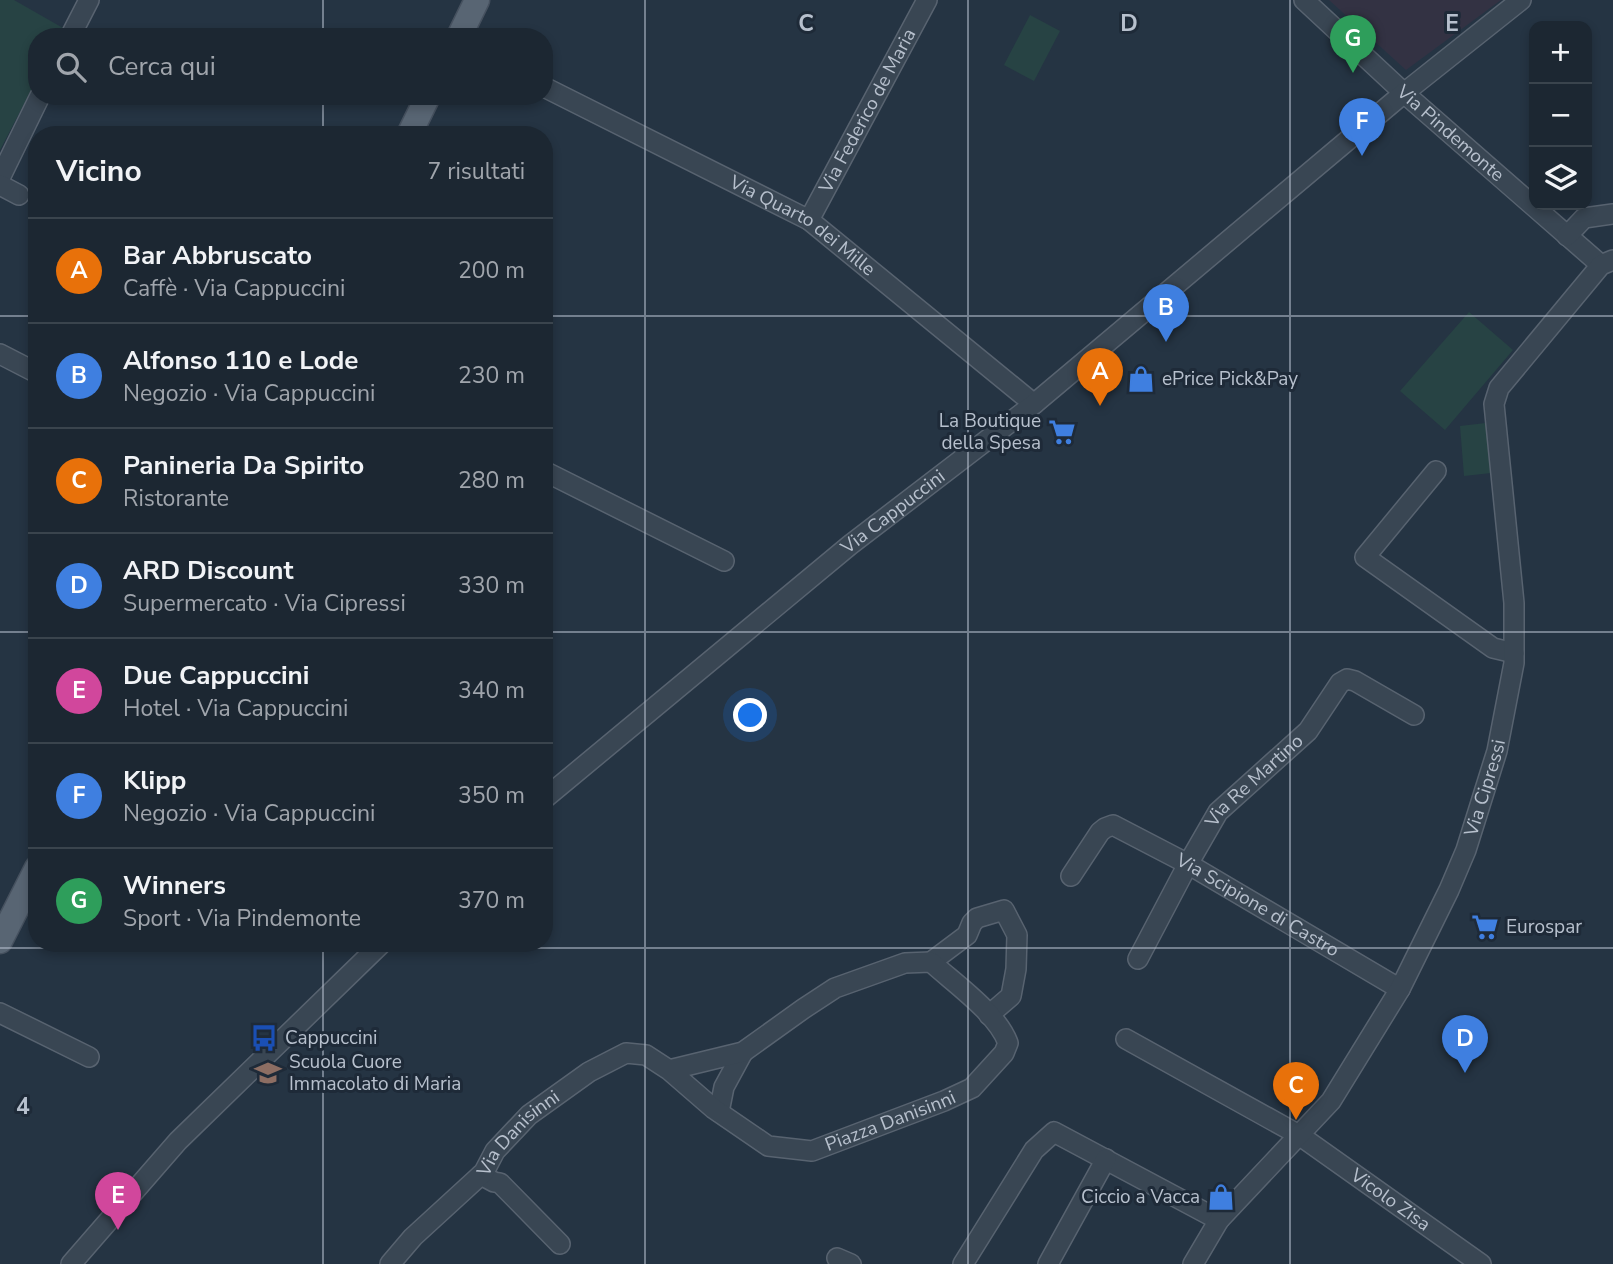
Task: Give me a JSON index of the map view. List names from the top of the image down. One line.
{"streets":{"street":["Via Federico de Maria","Via Pindemonte","Via Quarto dei Mille","Via Cappuccini","Via Re Martino","Via Cipressi","Via Scipione di Castro","Piazza Danisinni","Via Danisinni","Vicolo Zisa"]},"crossings":[["Via Federico de Maria","Via Quarto dei Mille"],["Via Pindemonte","Via Cappuccini"],["Via Pindemonte","Via Cipressi"],["Via Quarto dei Mille","Via Cappuccini"],["Via Re Martino","Via Scipione di Castro"],["Via Cipressi","Via Scipione di Castro"],["Via Cipressi","Vicolo Zisa"],["Piazza Danisinni","Via Danisinni"]],"places":{"shop":["ePrice Pick&Pay","Ciccio a Vacca"],"supermarket":["La Boutique della Spesa","Eurospar"],"bus stop":["Cappuccini"],"school or university":["Scuola Cuore Immacolato di Maria"]},"page":{"pins":["G","F","B","A","D","C","E"],"map_buttons":["+","−"],"search":"Cerca qui","heading":["Vicino","7 risultati"],"list":[{"mark":"A","name":"Bar Abbruscato","note":"Caffè · Via Cappuccini","value":"200 m"},{"mark":"B","name":"Alfonso 110 e Lode","note":"Negozio · Via Cappuccini","value":"230 m"},{"mark":"C","name":"Panineria Da Spirito","note":"Ristorante","value":"280 m"},{"mark":"D","name":"ARD Discount","note":"Supermercato · Via Cipressi","value":"330 m"},{"mark":"E","name":"Due Cappuccini","note":"Hotel · Via Cappuccini","value":"340 m"},{"mark":"F","name":"Klipp","note":"Negozio · Via Cappuccini","value":"350 m"},{"mark":"G","name":"Winners","note":"Sport · Via Pindemonte","value":"370 m"}]},"grid":{"columns":["C","D","E"],"rows":["4"]}}
